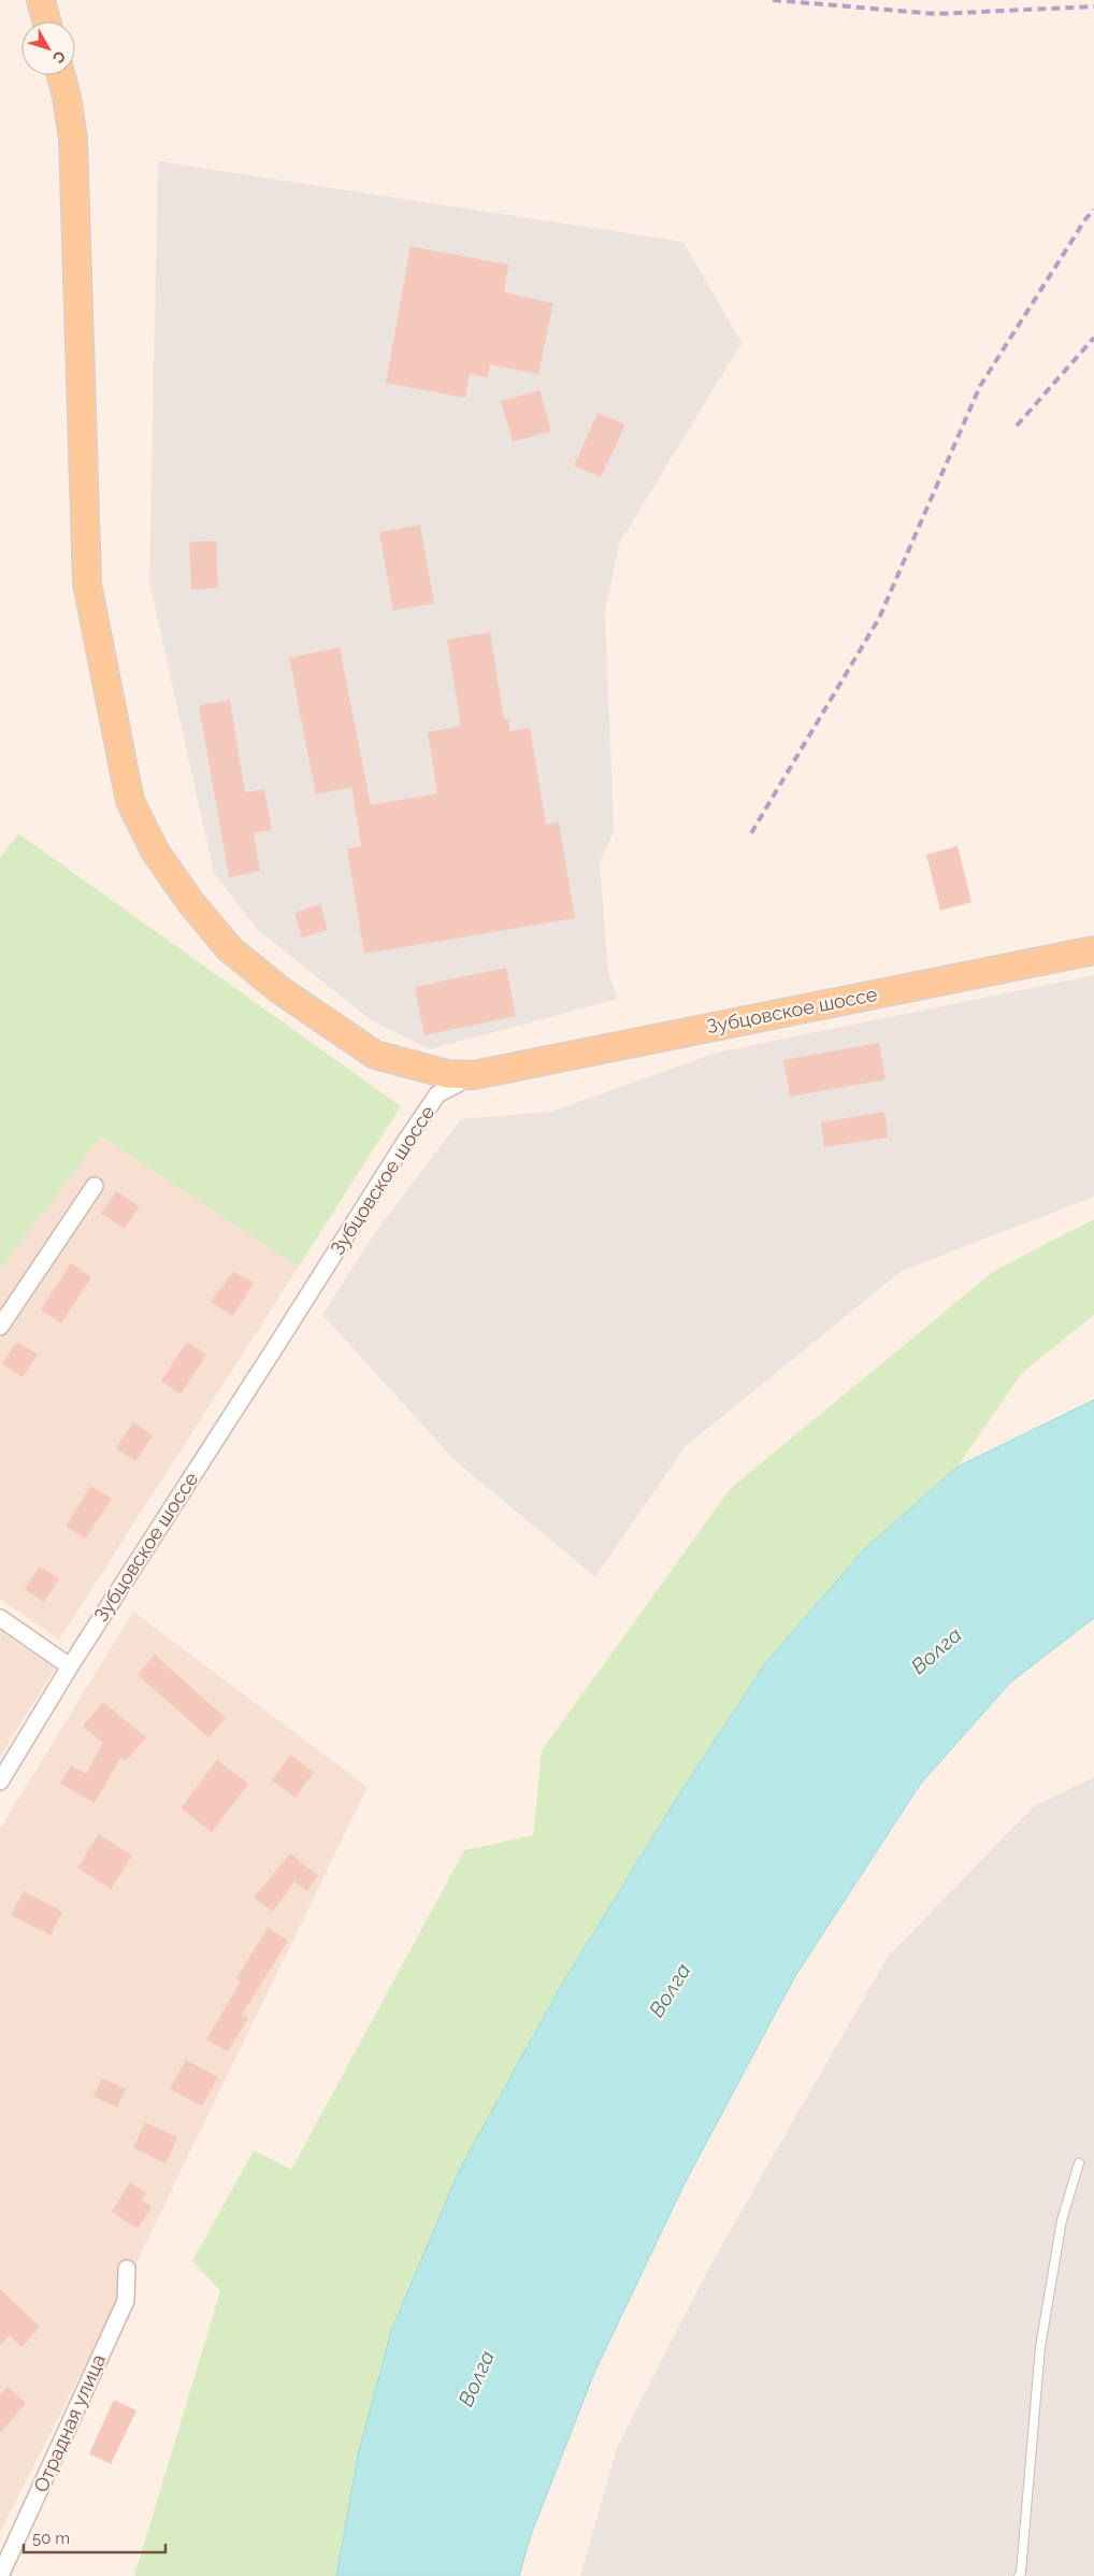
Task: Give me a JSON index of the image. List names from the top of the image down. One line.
{"streets":{"main road":["Зубцовское шоссе"],"street":["Отрадная улица"]},"water":["Волга"],"scale_bar":"50 m","north":"bottom right"}
